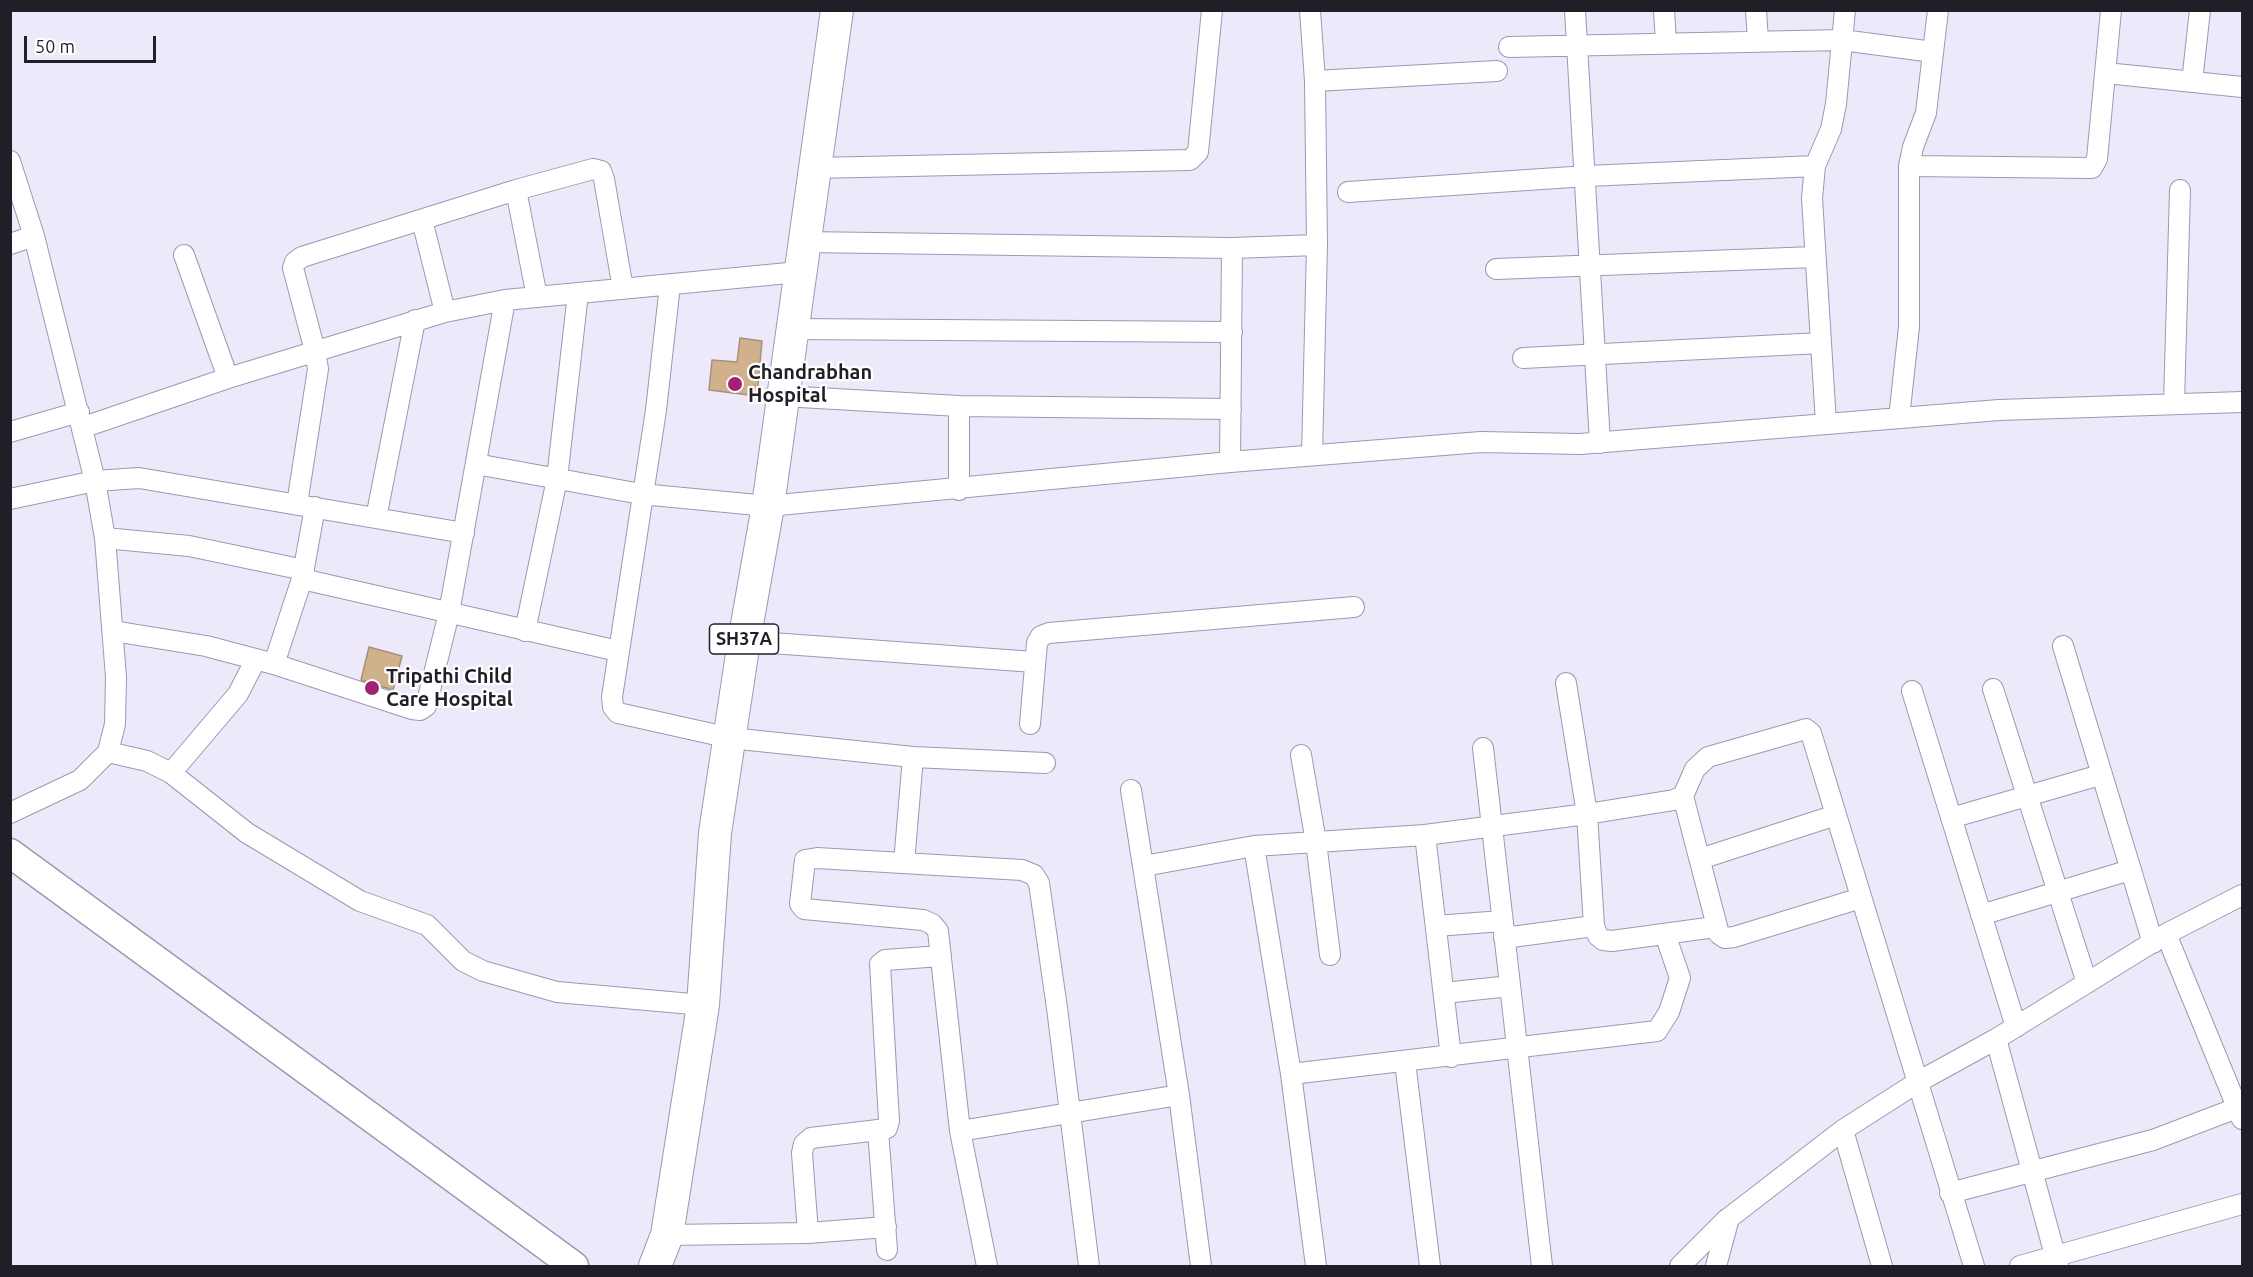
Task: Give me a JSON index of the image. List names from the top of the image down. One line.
{"streets":{"main road":["SH37A"]},"places":["Chandrabhan Hospital","Tripathi Child Care Hospital"],"scale_bar":"50 m"}
